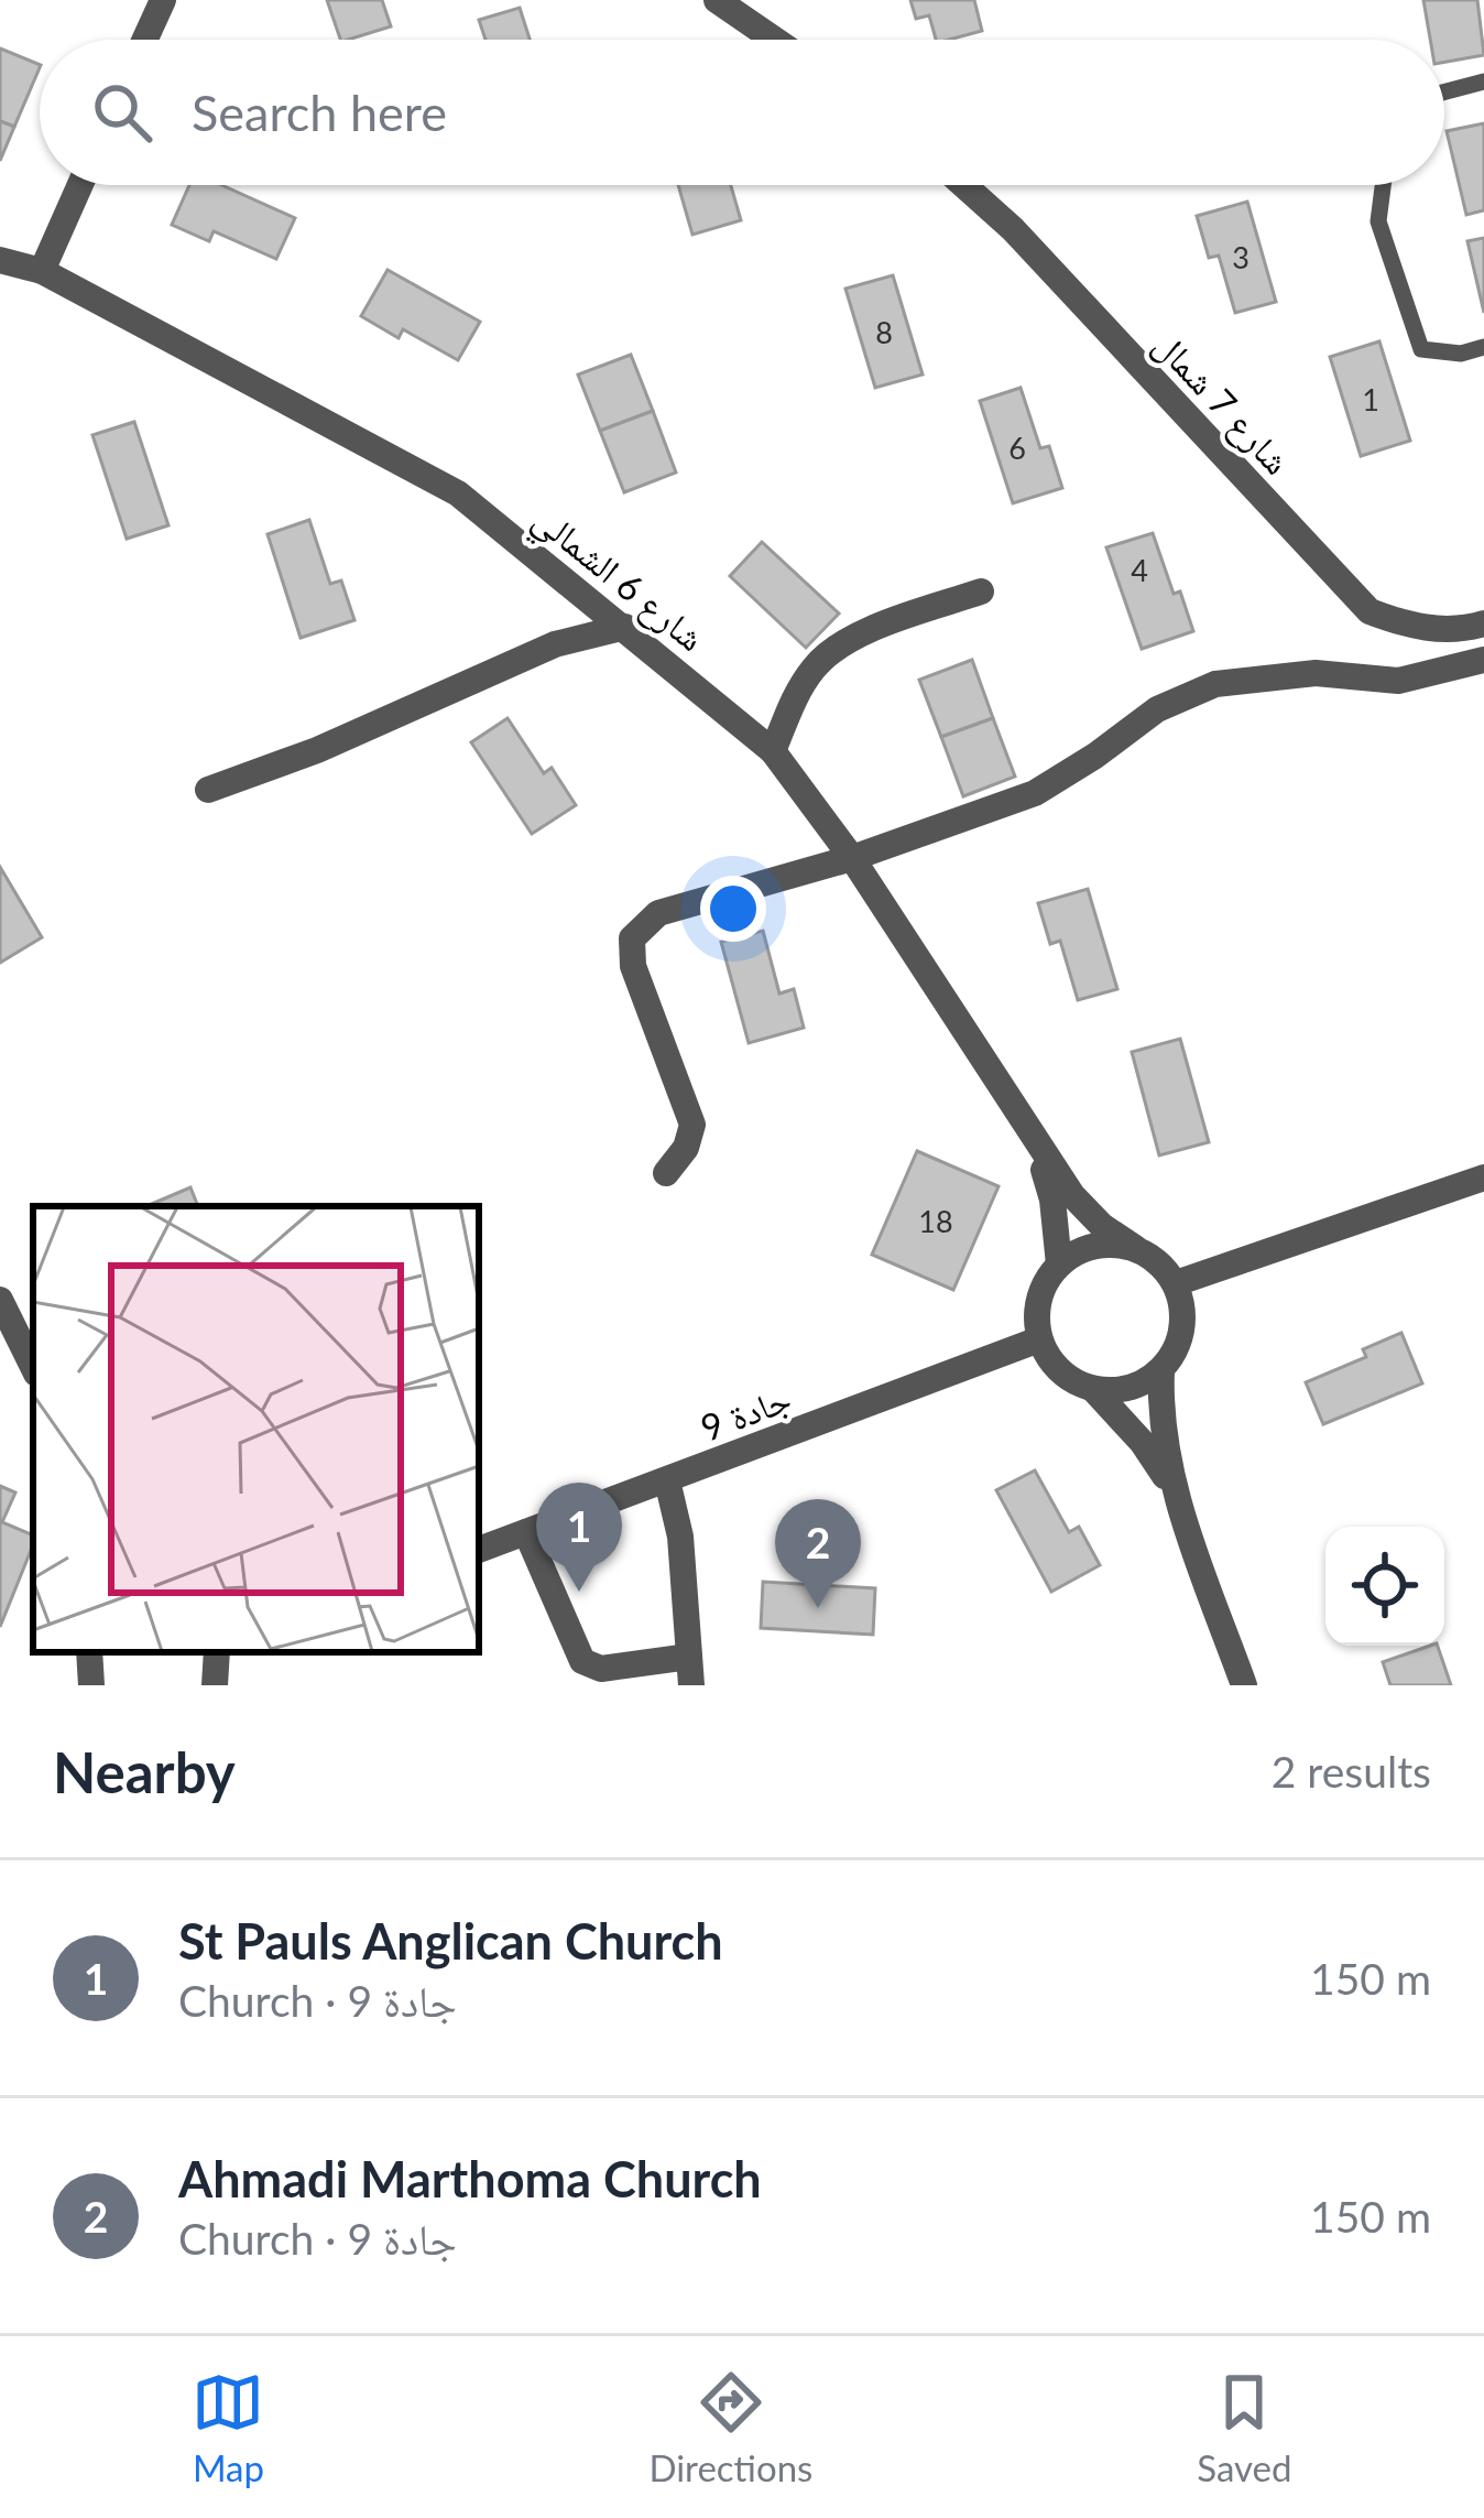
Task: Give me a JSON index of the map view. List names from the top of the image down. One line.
{"streets":{"street":["شارع 7 شمال","شارع 6 الشمالي","جادة 9"]},"crossings":[["شارع 6 الشمالي","جادة 9"]],"house_numbers":["3","8","1","6","4","18"],"page":{"search":"Search here","pins":["1","2"],"heading":["Nearby","2 results"],"list":[{"mark":"1","name":"St Pauls Anglican Church","note":"Church · جادة 9","value":"150 m"},{"mark":"2","name":"Ahmadi Marthoma Church","note":"Church · جادة 9","value":"150 m"}],"nav":["Map","Directions","Saved"]}}
